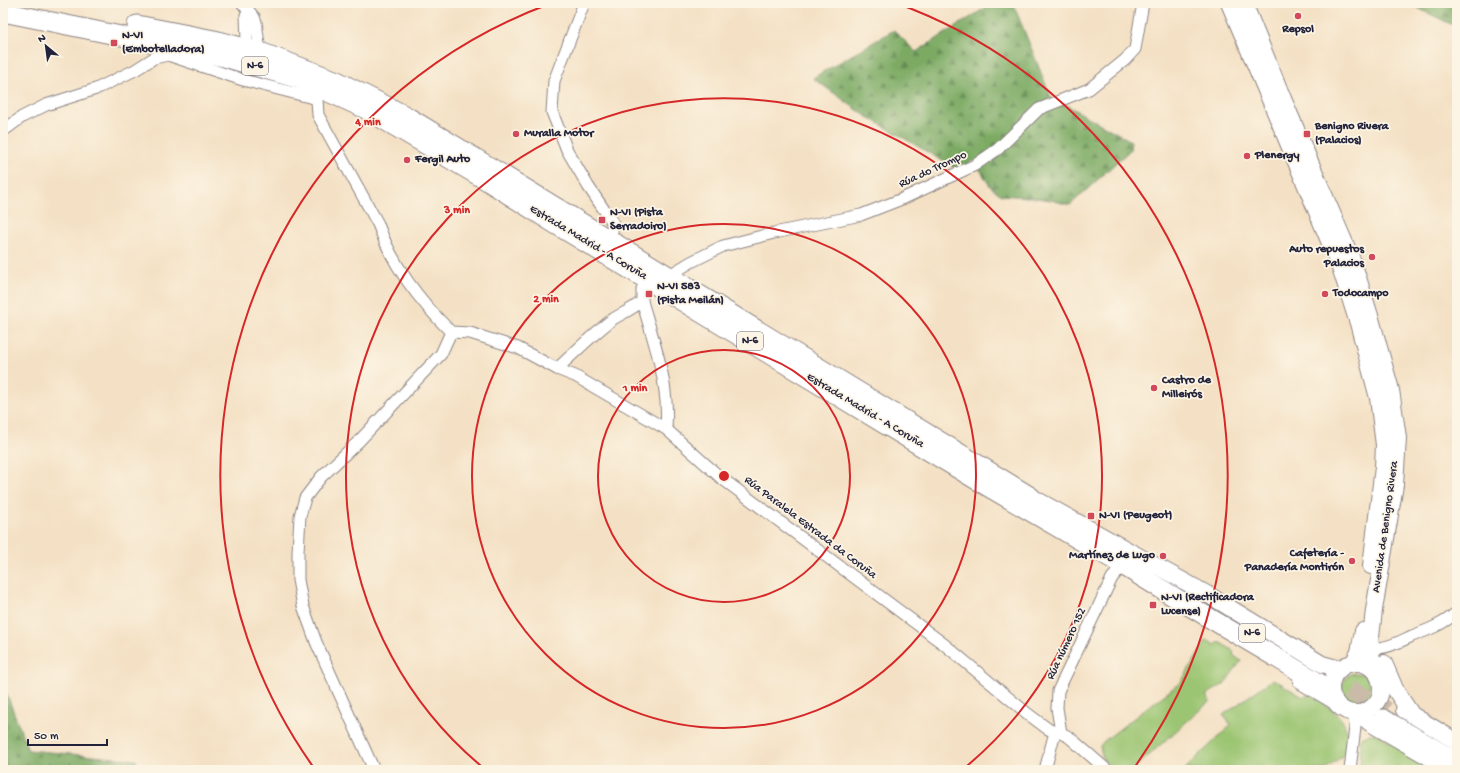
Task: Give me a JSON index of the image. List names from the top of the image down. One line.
{"streets":{"highway":["N-6","Estrada Madrid - A Coruña"],"main road":["Avenida de Benigno Rivera"],"street":["Rúa do Trompo","Rúa Paralela Estrada da Coruña","Rúa número 152"]},"crossings":[["Rúa do Trompo","Estrada Madrid - A Coruña"],["Estrada Madrid - A Coruña","Avenida de Benigno Rivera"],["Rúa Paralela Estrada da Coruña","Rúa número 152"]],"places":{"other":["Repsol","Muralla Motor","Plenergy","Fergil Auto","Auto repuestos Palacios","Todocampo","Castro de Milleirós","Martínez de Lugo","Cafetería - Panadería Montirón"],"transit":["N-VI (Embotelladora)","Benigno Rivera (Palacios)","N-VI (Pista Serradoiro)","N-VI 583 (Pista Meilán)","N-VI (Peugeot)","N-VI (Rectificadora Lucense)"]},"scale_bar":"50 m","north":"top left","rings":["4 min","3 min","2 min","1 min"]}
